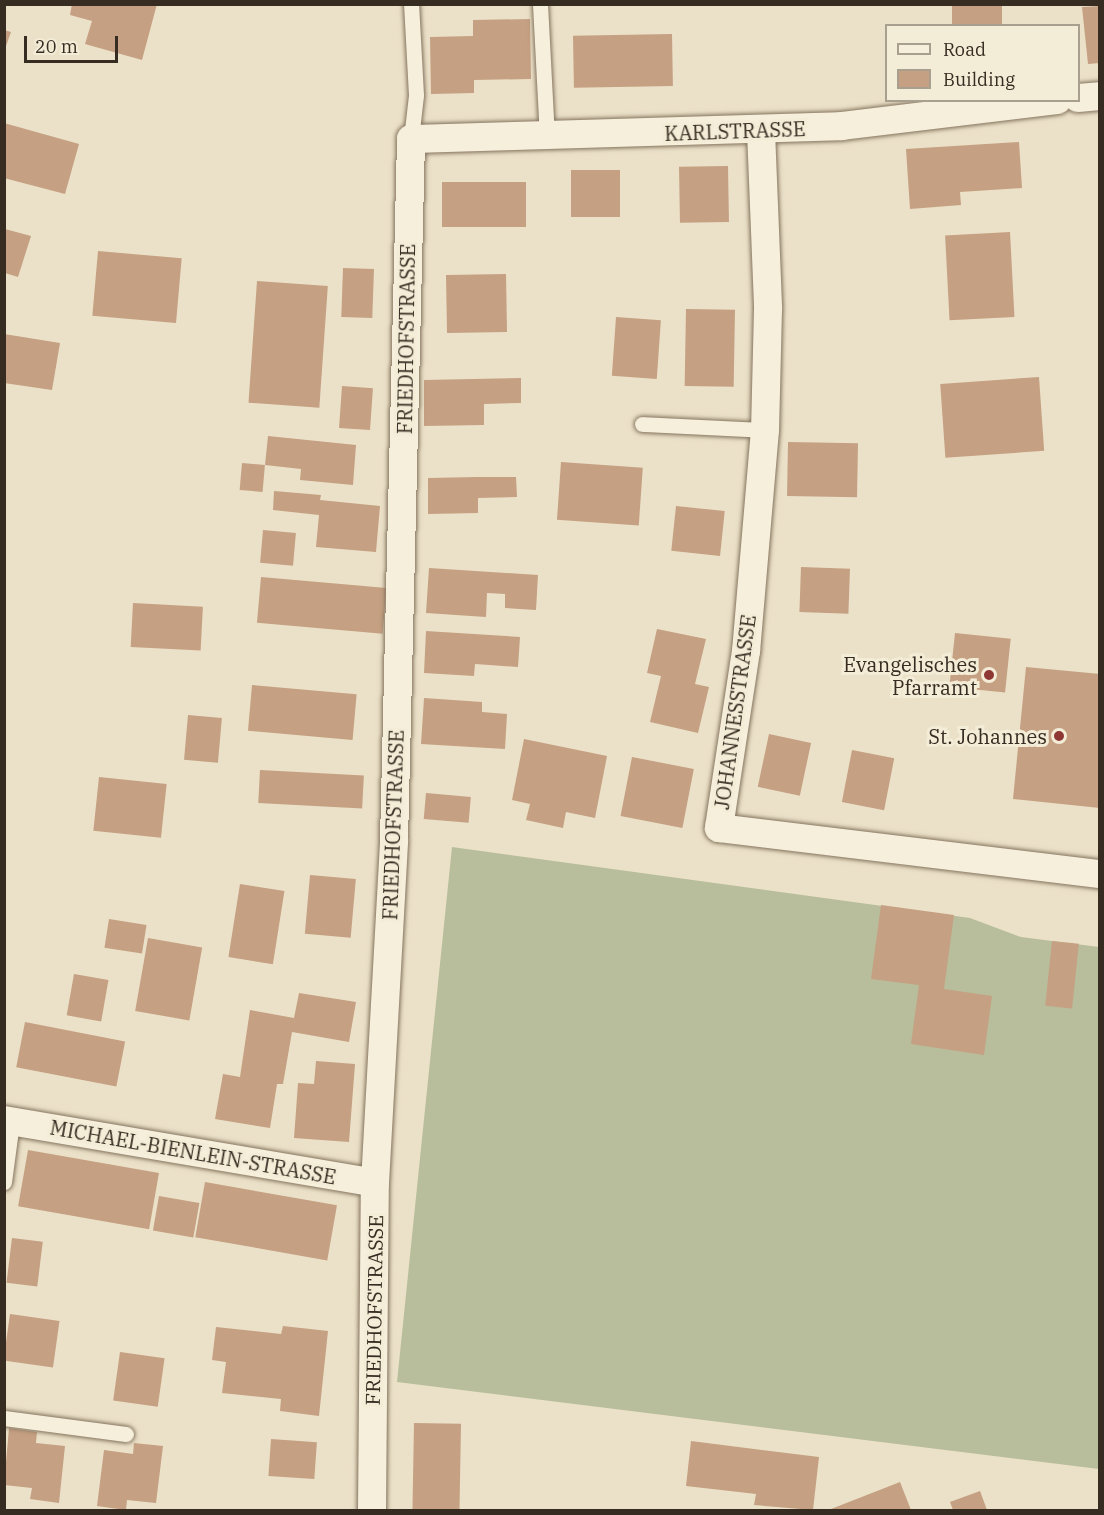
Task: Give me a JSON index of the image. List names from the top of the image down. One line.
{"streets":{"street":["KARLSTRASSE","FRIEDHOFSTRASSE","JOHANNESSTRASSE","MICHAEL-BIENLEIN-STRASSE"]},"crossings":[["KARLSTRASSE","FRIEDHOFSTRASSE"],["KARLSTRASSE","JOHANNESSTRASSE"],["FRIEDHOFSTRASSE","MICHAEL-BIENLEIN-STRASSE"]],"places":["Evangelisches Pfarramt","St. Johannes"],"legend":["Road","Building"],"scale_bar":"20 m"}
